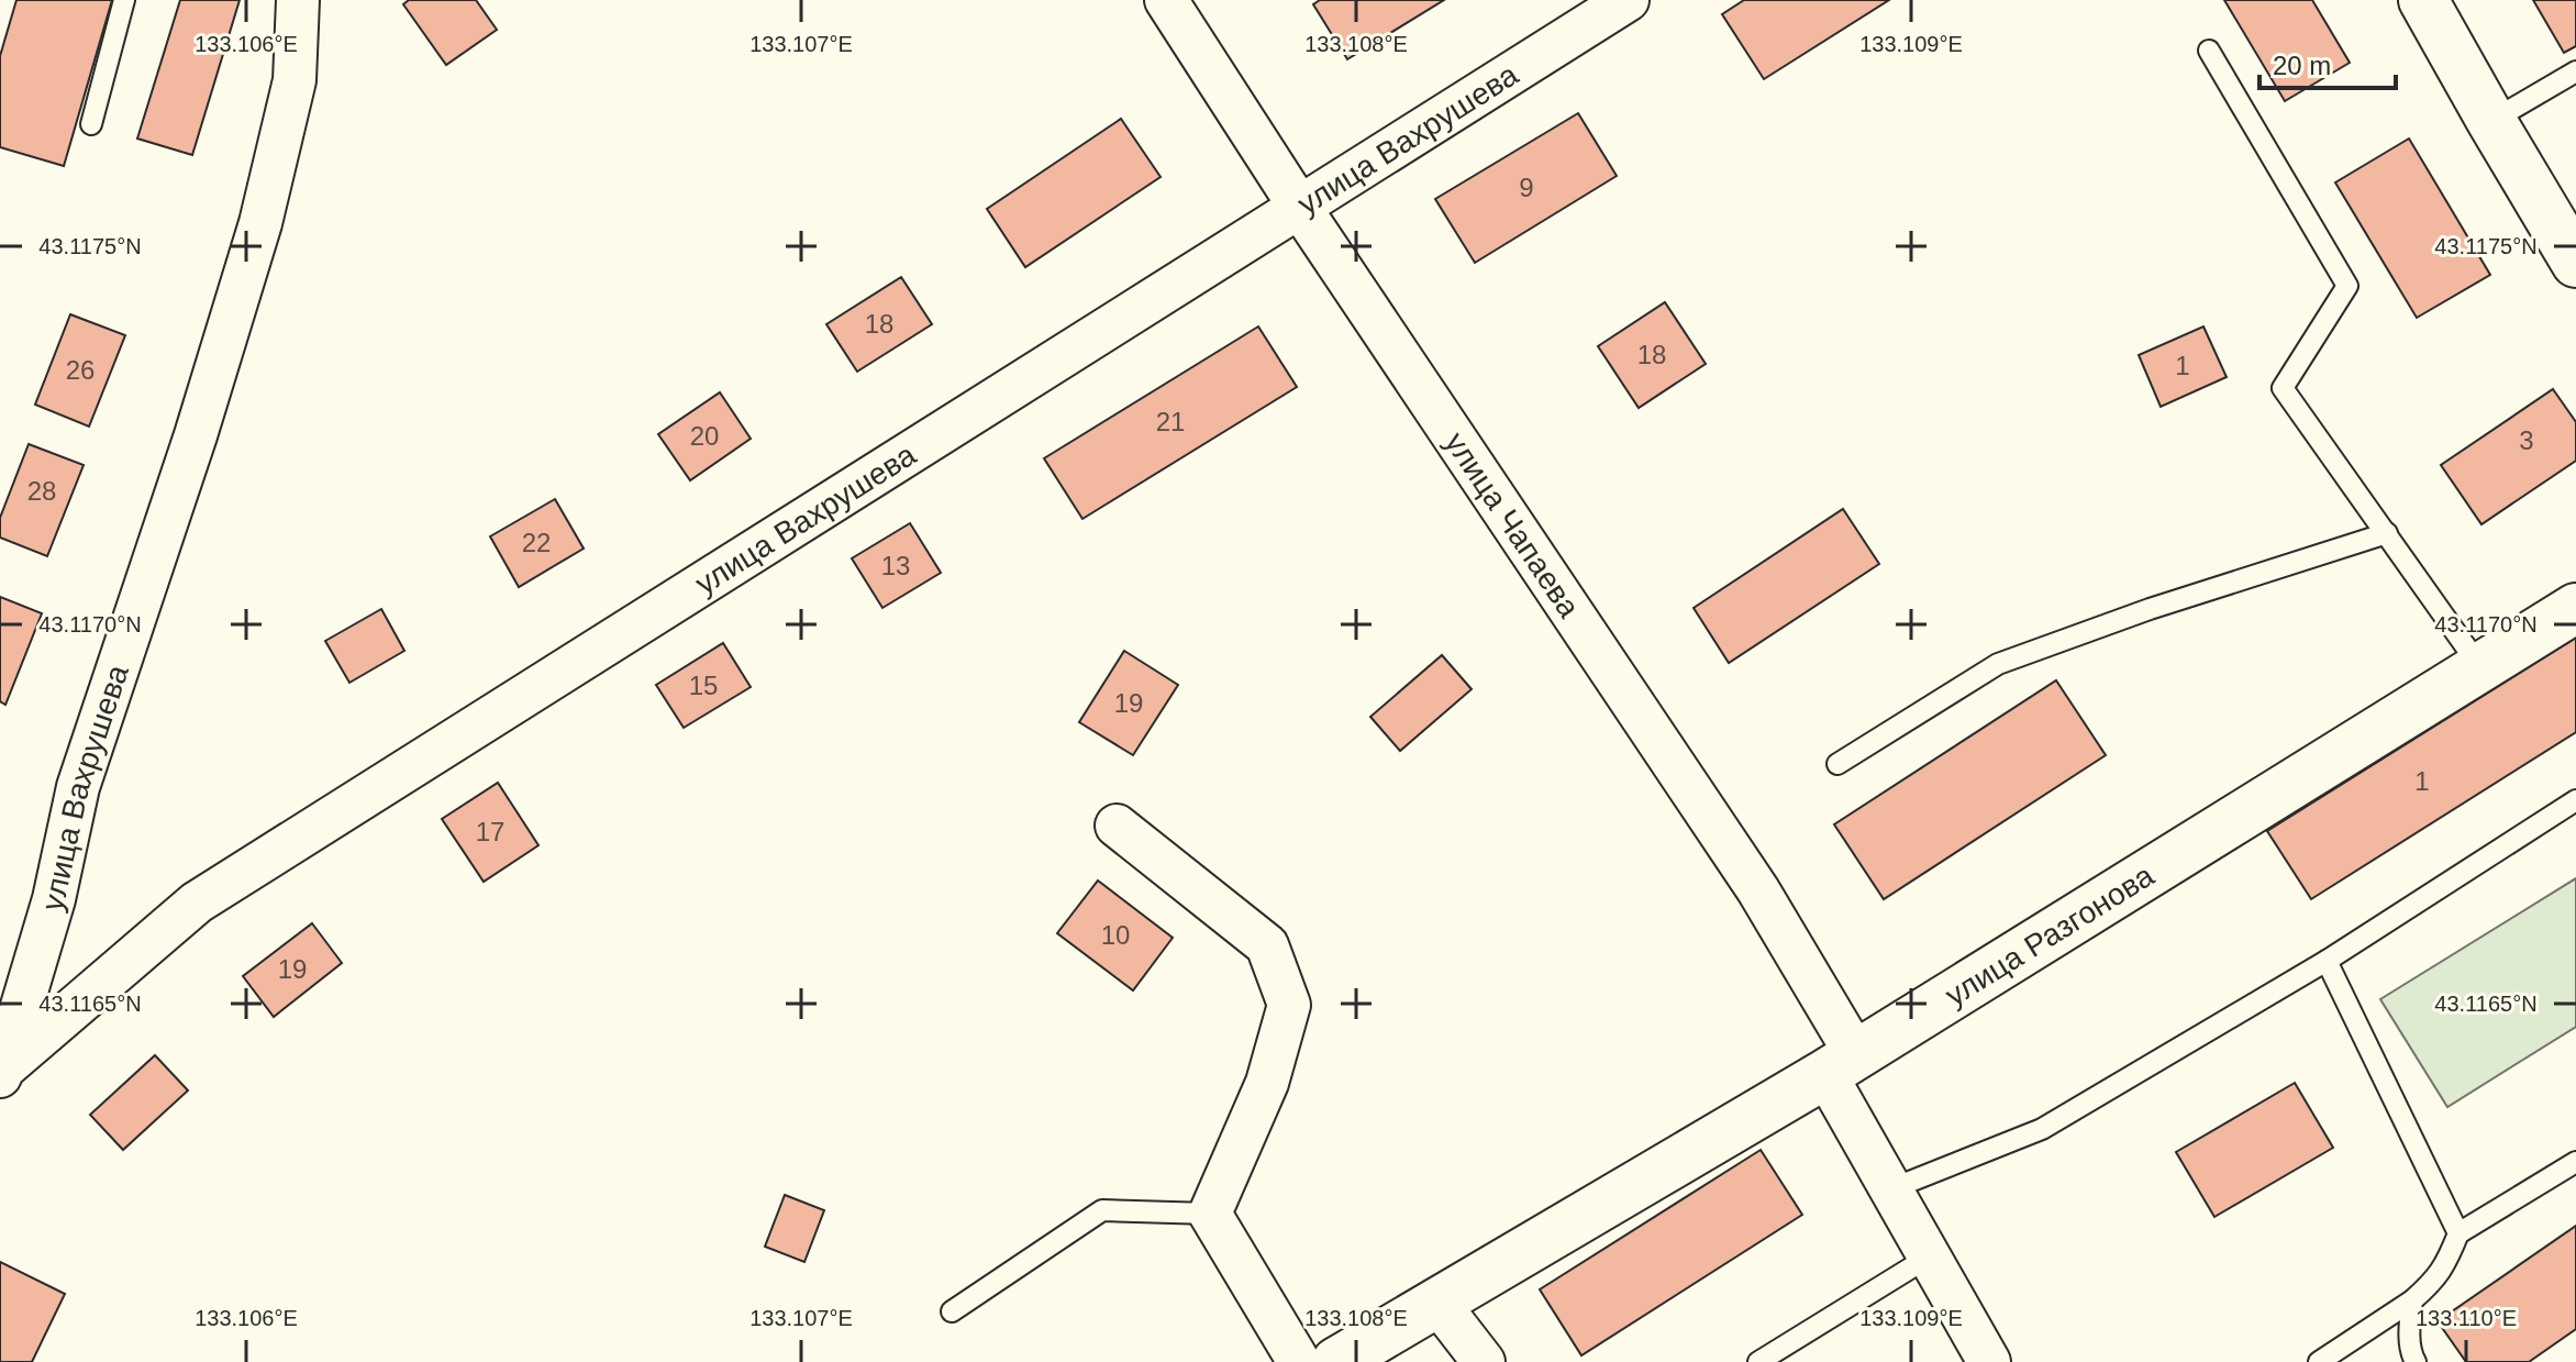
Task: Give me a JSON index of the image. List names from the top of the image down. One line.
{"streets":{"street":["улица Вахрушева","улица Чапаева","улица Разгонова"]},"crossings":[["улица Вахрушева","улица Чапаева"],["улица Чапаева","улица Разгонова"]],"house_numbers":["9","18","18","1","26","21","20","3","28","22","13","15","19","1","17","10","19"],"scale_bar":"20 m","coordinates":["133.106°E","133.107°E","133.108°E","133.109°E","43.1175°N","43.1170°N","43.1165°N","133.110°E"]}
